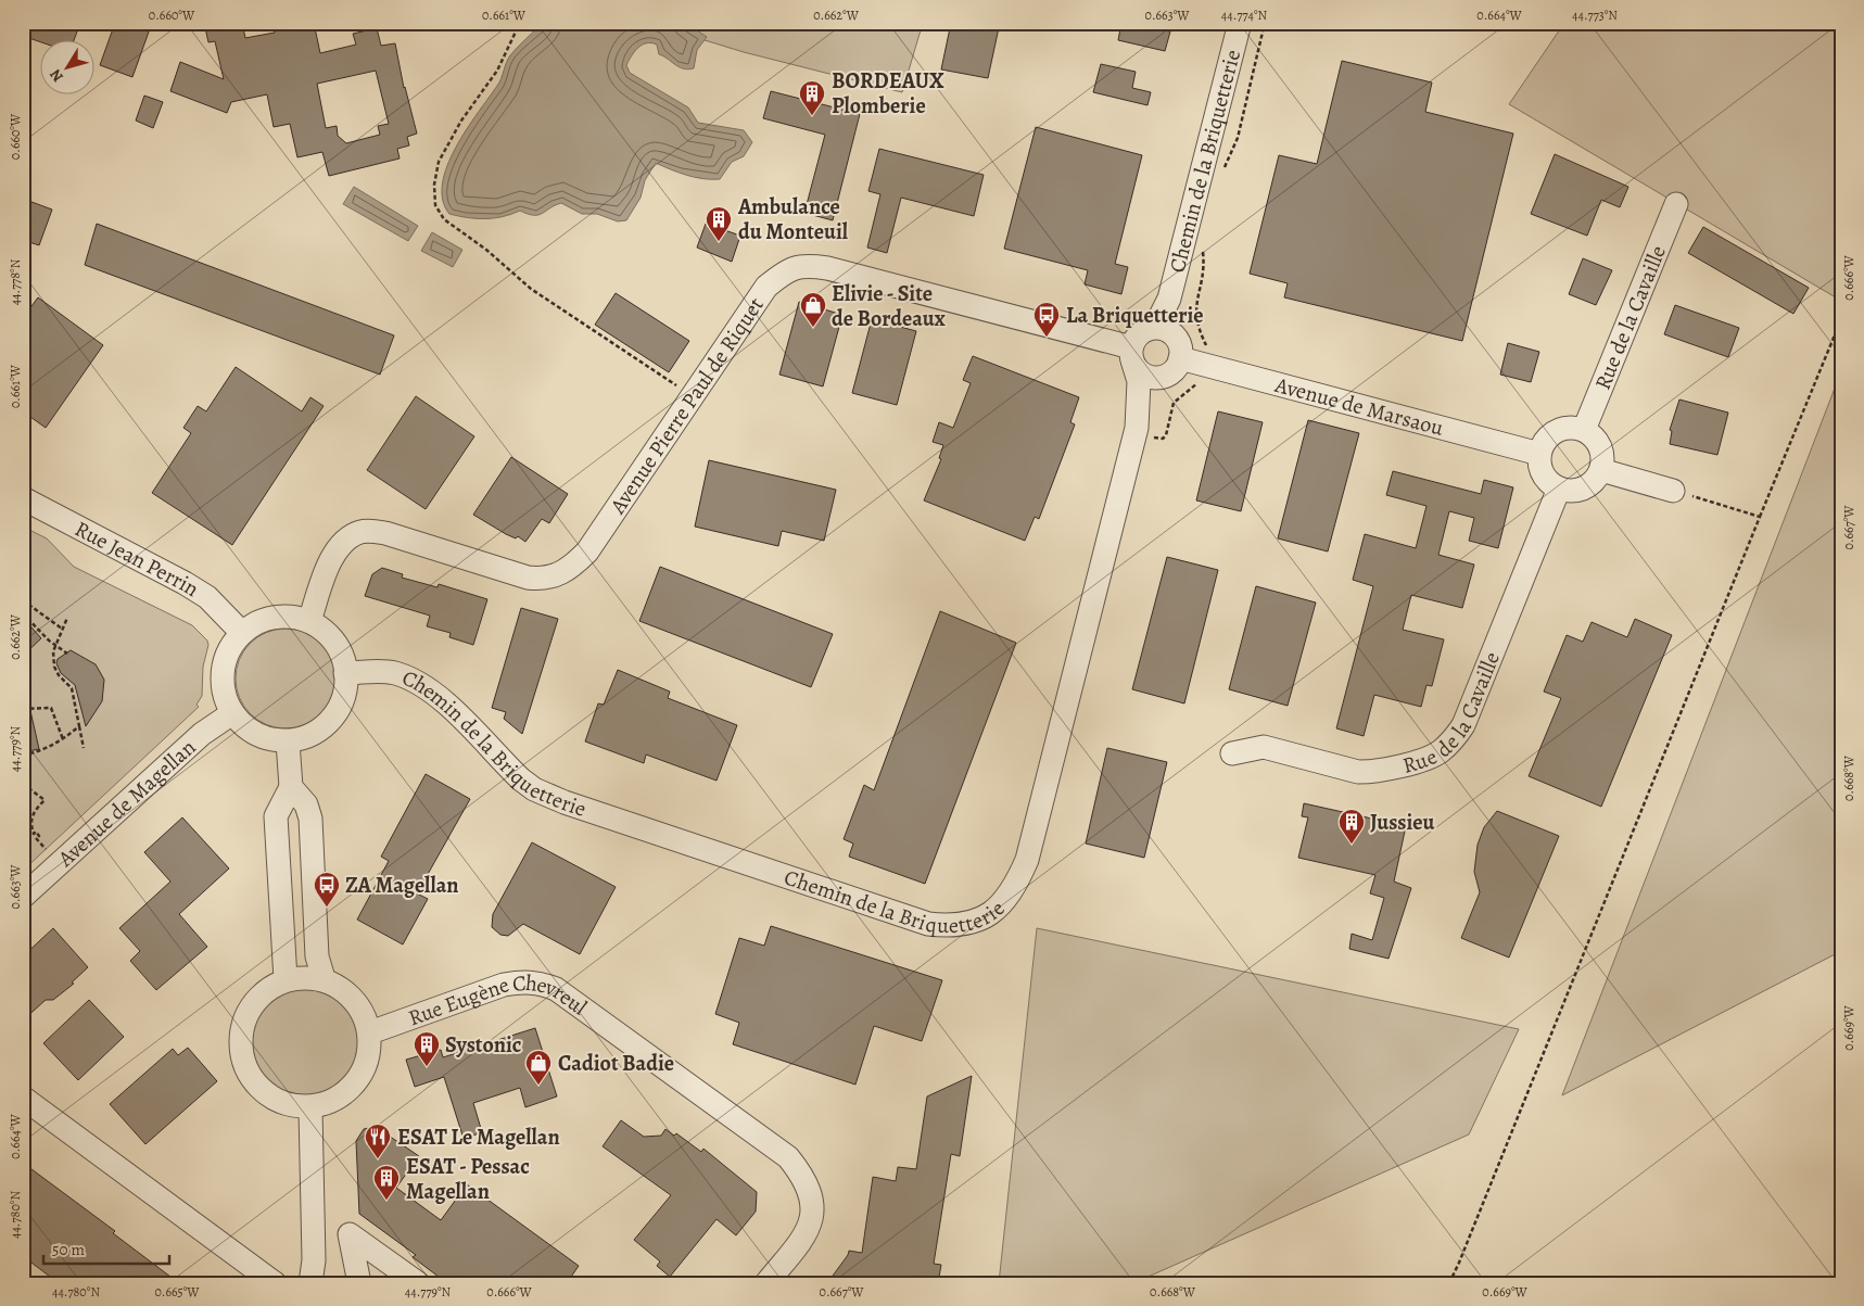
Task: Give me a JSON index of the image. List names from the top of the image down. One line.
{"streets":{"street":["Chemin de la Briquetterie","Rue de la Cavaille","Avenue Pierre Paul de Riquet","Avenue de Marsaou","Rue Jean Perrin","Avenue de Magellan","Rue Eugène Chevreul"]},"crossings":[["Chemin de la Briquetterie","Avenue Pierre Paul de Riquet"],["Chemin de la Briquetterie","Avenue de Marsaou"],["Chemin de la Briquetterie","Rue Jean Perrin"],["Chemin de la Briquetterie","Avenue de Magellan"],["Rue de la Cavaille","Avenue de Marsaou"],["Avenue Pierre Paul de Riquet","Avenue de Marsaou"],["Avenue Pierre Paul de Riquet","Rue Jean Perrin"],["Avenue Pierre Paul de Riquet","Avenue de Magellan"],["Rue Jean Perrin","Avenue de Magellan"]],"places":{"building":["BORDEAUX Plomberie","Ambulance du Monteuil","Jussieu","Systonic","ESAT - Pessac Magellan"],"shop":["Elivie - Site de Bordeaux","Cadiot Badie"],"bus stop":["La Briquetterie","ZA Magellan"],"restaurant":["ESAT Le Magellan"]},"scale_bar":"50 m","north":"bottom left","coordinates":["0.660°W","0.661°W","0.662°W","0.663°W","44.774°N","0.664°W","44.773°N","0.666°W","44.778°N","0.667°W","44.779°N","0.668°W","0.669°W","44.780°N","0.665°W"]}
